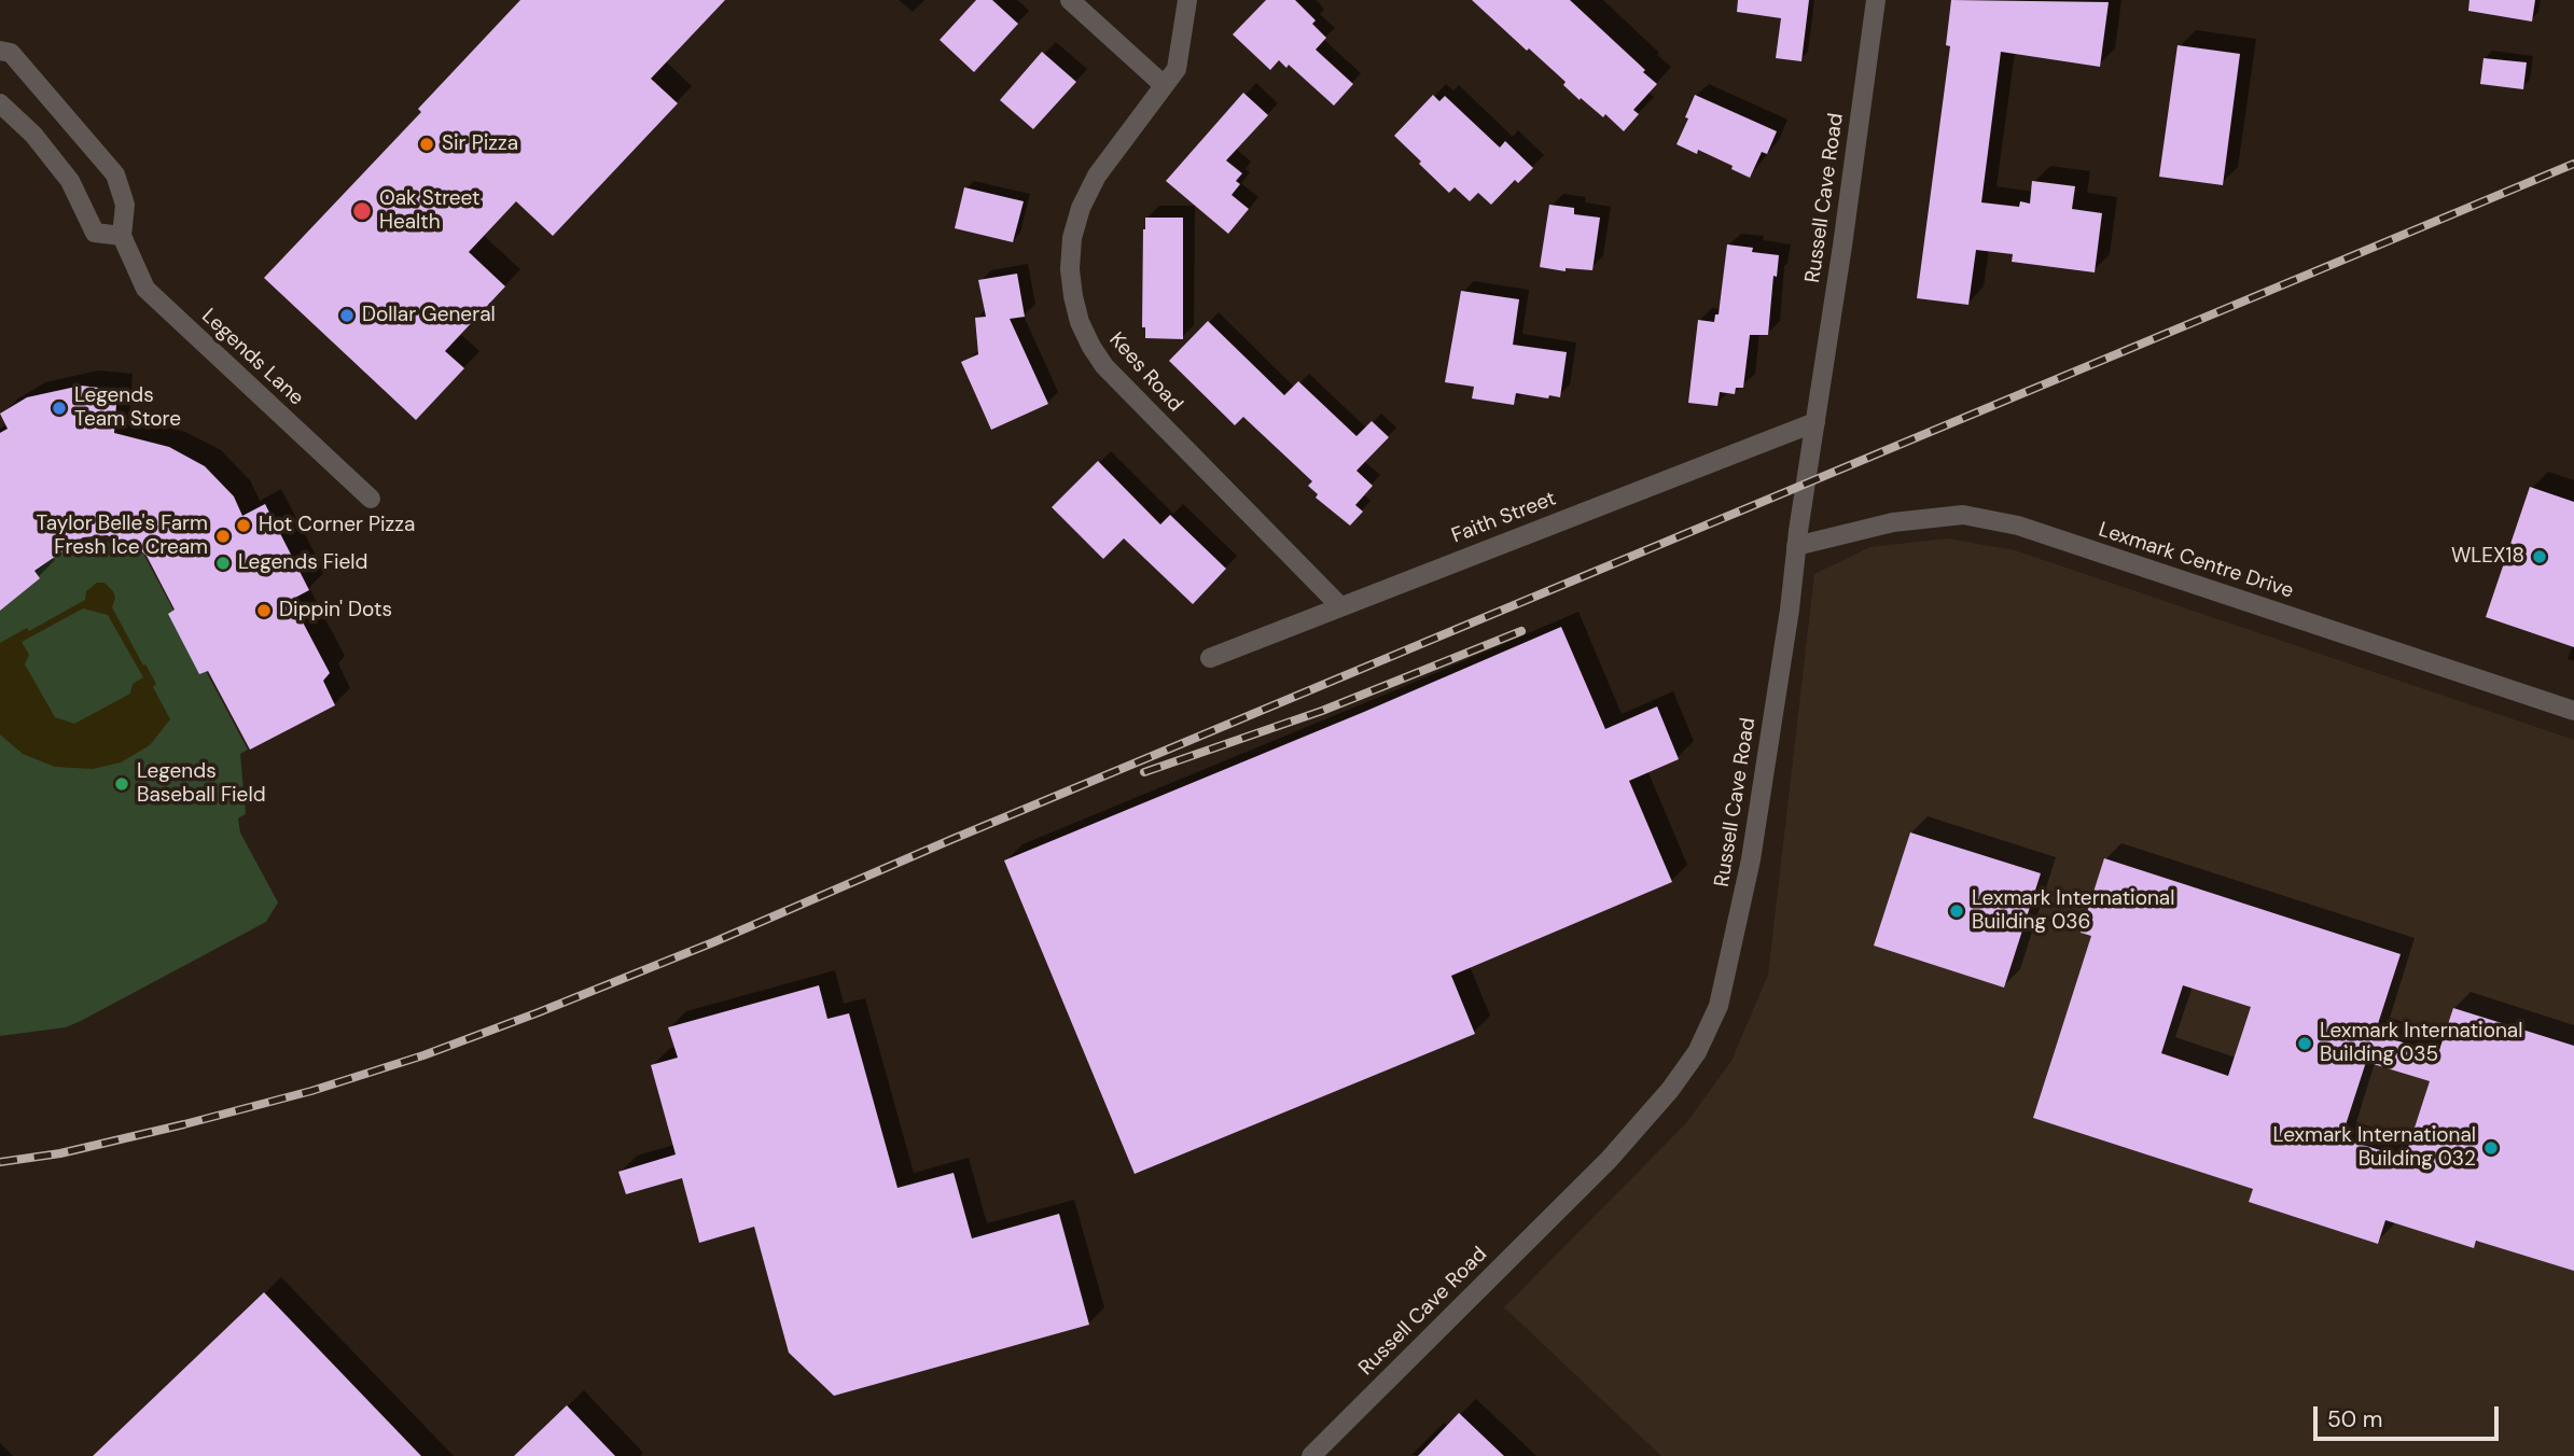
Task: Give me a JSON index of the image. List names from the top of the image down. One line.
{"streets":{"street":["Russell Cave Road","Legends Lane","Kees Road","Faith Street","Lexmark Centre Drive"]},"crossings":[["Russell Cave Road","Faith Street"],["Russell Cave Road","Lexmark Centre Drive"],["Kees Road","Faith Street"]],"places":["Sir Pizza","Oak Street Health","Dollar General","Legends Team Store","Hot Corner Pizza","Taylor Belle's Farm Fresh Ice Cream","WLEX18","Legends Field","Dippin' Dots","Legends Baseball Field","Lexmark International Building 036","Lexmark International Building 035","Lexmark International Building 032"],"scale_bar":"50 m"}
